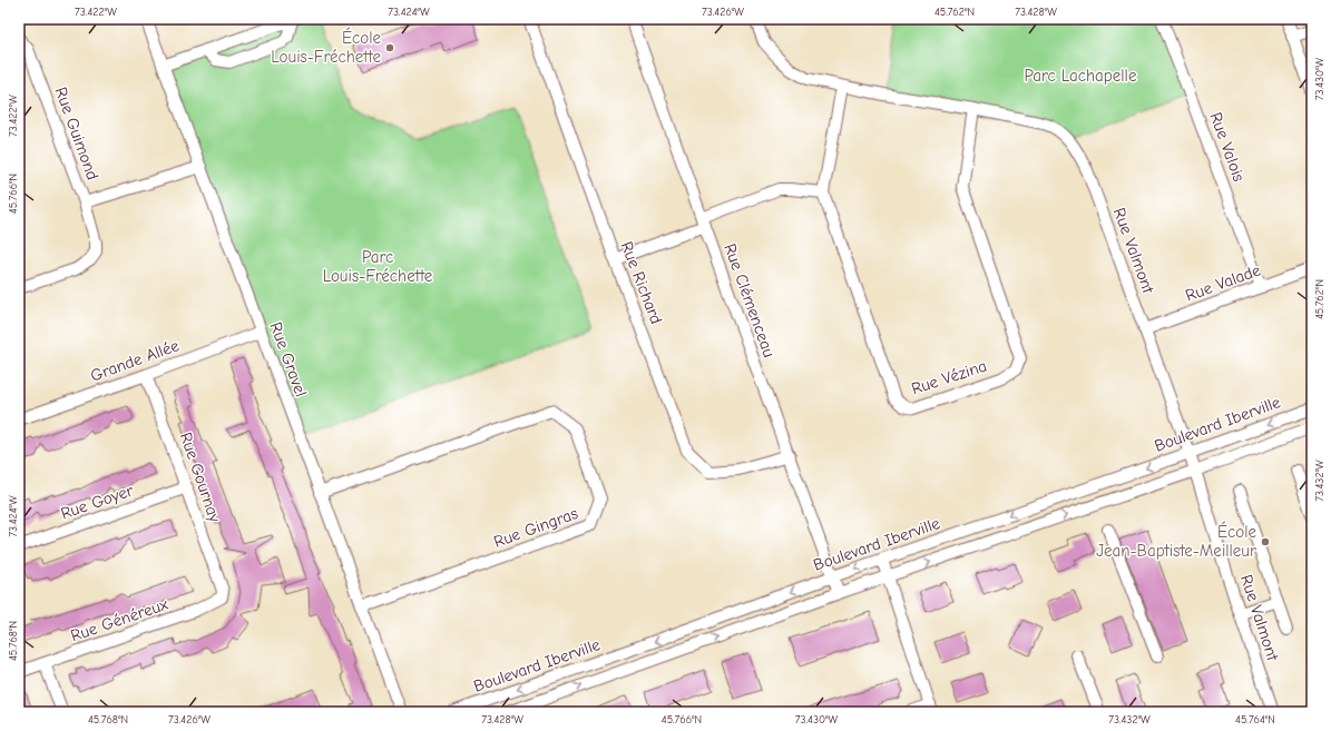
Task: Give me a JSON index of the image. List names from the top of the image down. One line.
{"streets":{"street":["Rue Guimond","Rue Valois","Rue Valmont","Rue Richard","Rue Valade","Rue Clémenceau","Rue Gravel","Grande Allée","Rue Vézina","Boulevard Iberville","Rue Gournay","Rue Goyer","Rue Gingras","Rue Généreux"]},"crossings":[["Rue Valois","Rue Valade"],["Rue Valmont","Rue Valade"],["Rue Valmont","Rue Vézina"],["Rue Valmont","Boulevard Iberville"],["Rue Richard","Rue Clémenceau"],["Rue Clémenceau","Boulevard Iberville"],["Rue Gravel","Grande Allée"],["Rue Gravel","Rue Gingras"],["Grande Allée","Rue Gournay"],["Rue Gournay","Rue Goyer"],["Rue Gournay","Rue Généreux"]],"parks":["Parc Lachapelle","Parc Louis-Fréchette"],"places":["École Louis-Fréchette","École Jean-Baptiste-Meilleur"],"coordinates":["73.422°W","73.424°W","73.426°W","45.762°N","73.428°W","73.430°W","45.766°N","73.432°W","45.768°N","45.764°N"]}
